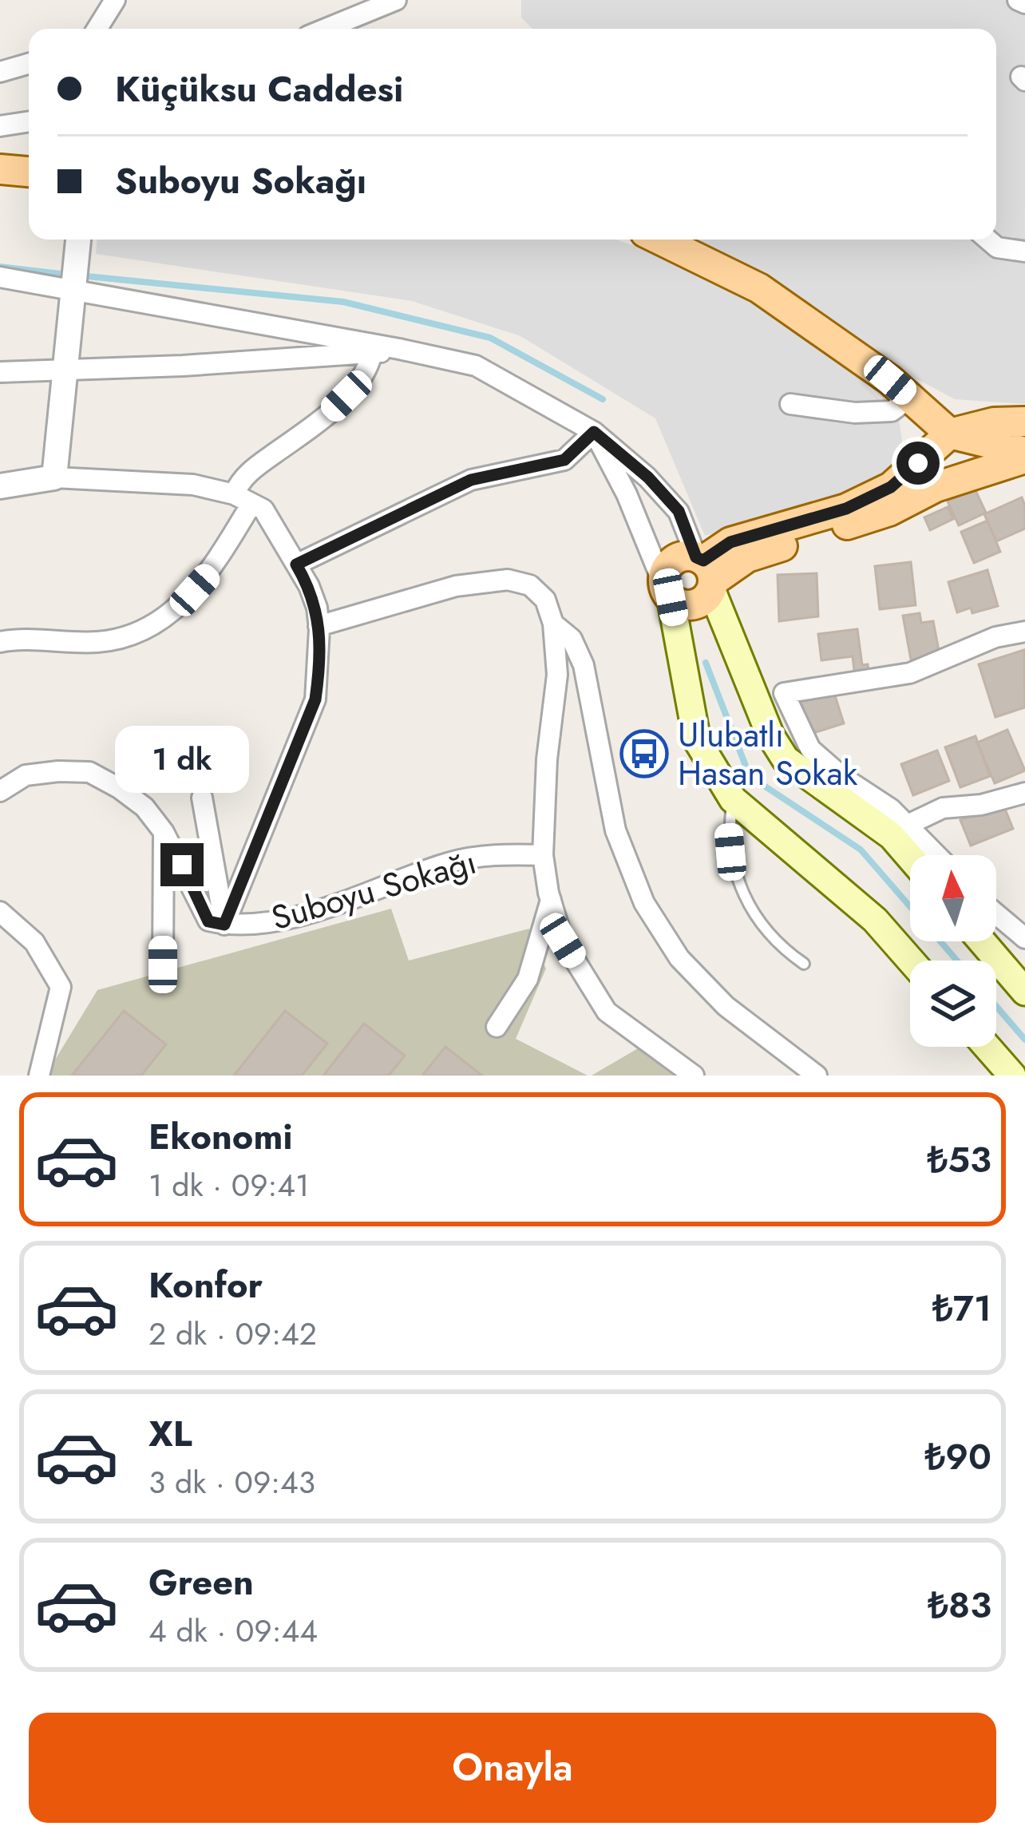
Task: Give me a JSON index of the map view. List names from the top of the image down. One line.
{"streets":{"street":["Suboyu Sokağı"]},"places":{"bus stop":["Ulubatlı Hasan Sokak"]},"north":"top","page":{"banner":["Küçüksu Caddesi","Suboyu Sokağı"],"bubble":"1 dk","list":[{"name":"Ekonomi","note":"1 dk · 09:41","value":"₺53"},{"name":"Konfor","note":"2 dk · 09:42","value":"₺71"},{"name":"XL","note":"3 dk · 09:43","value":"₺90"},{"name":"Green","note":"4 dk · 09:44","value":"₺83"}],"buttons":"Onayla"}}
